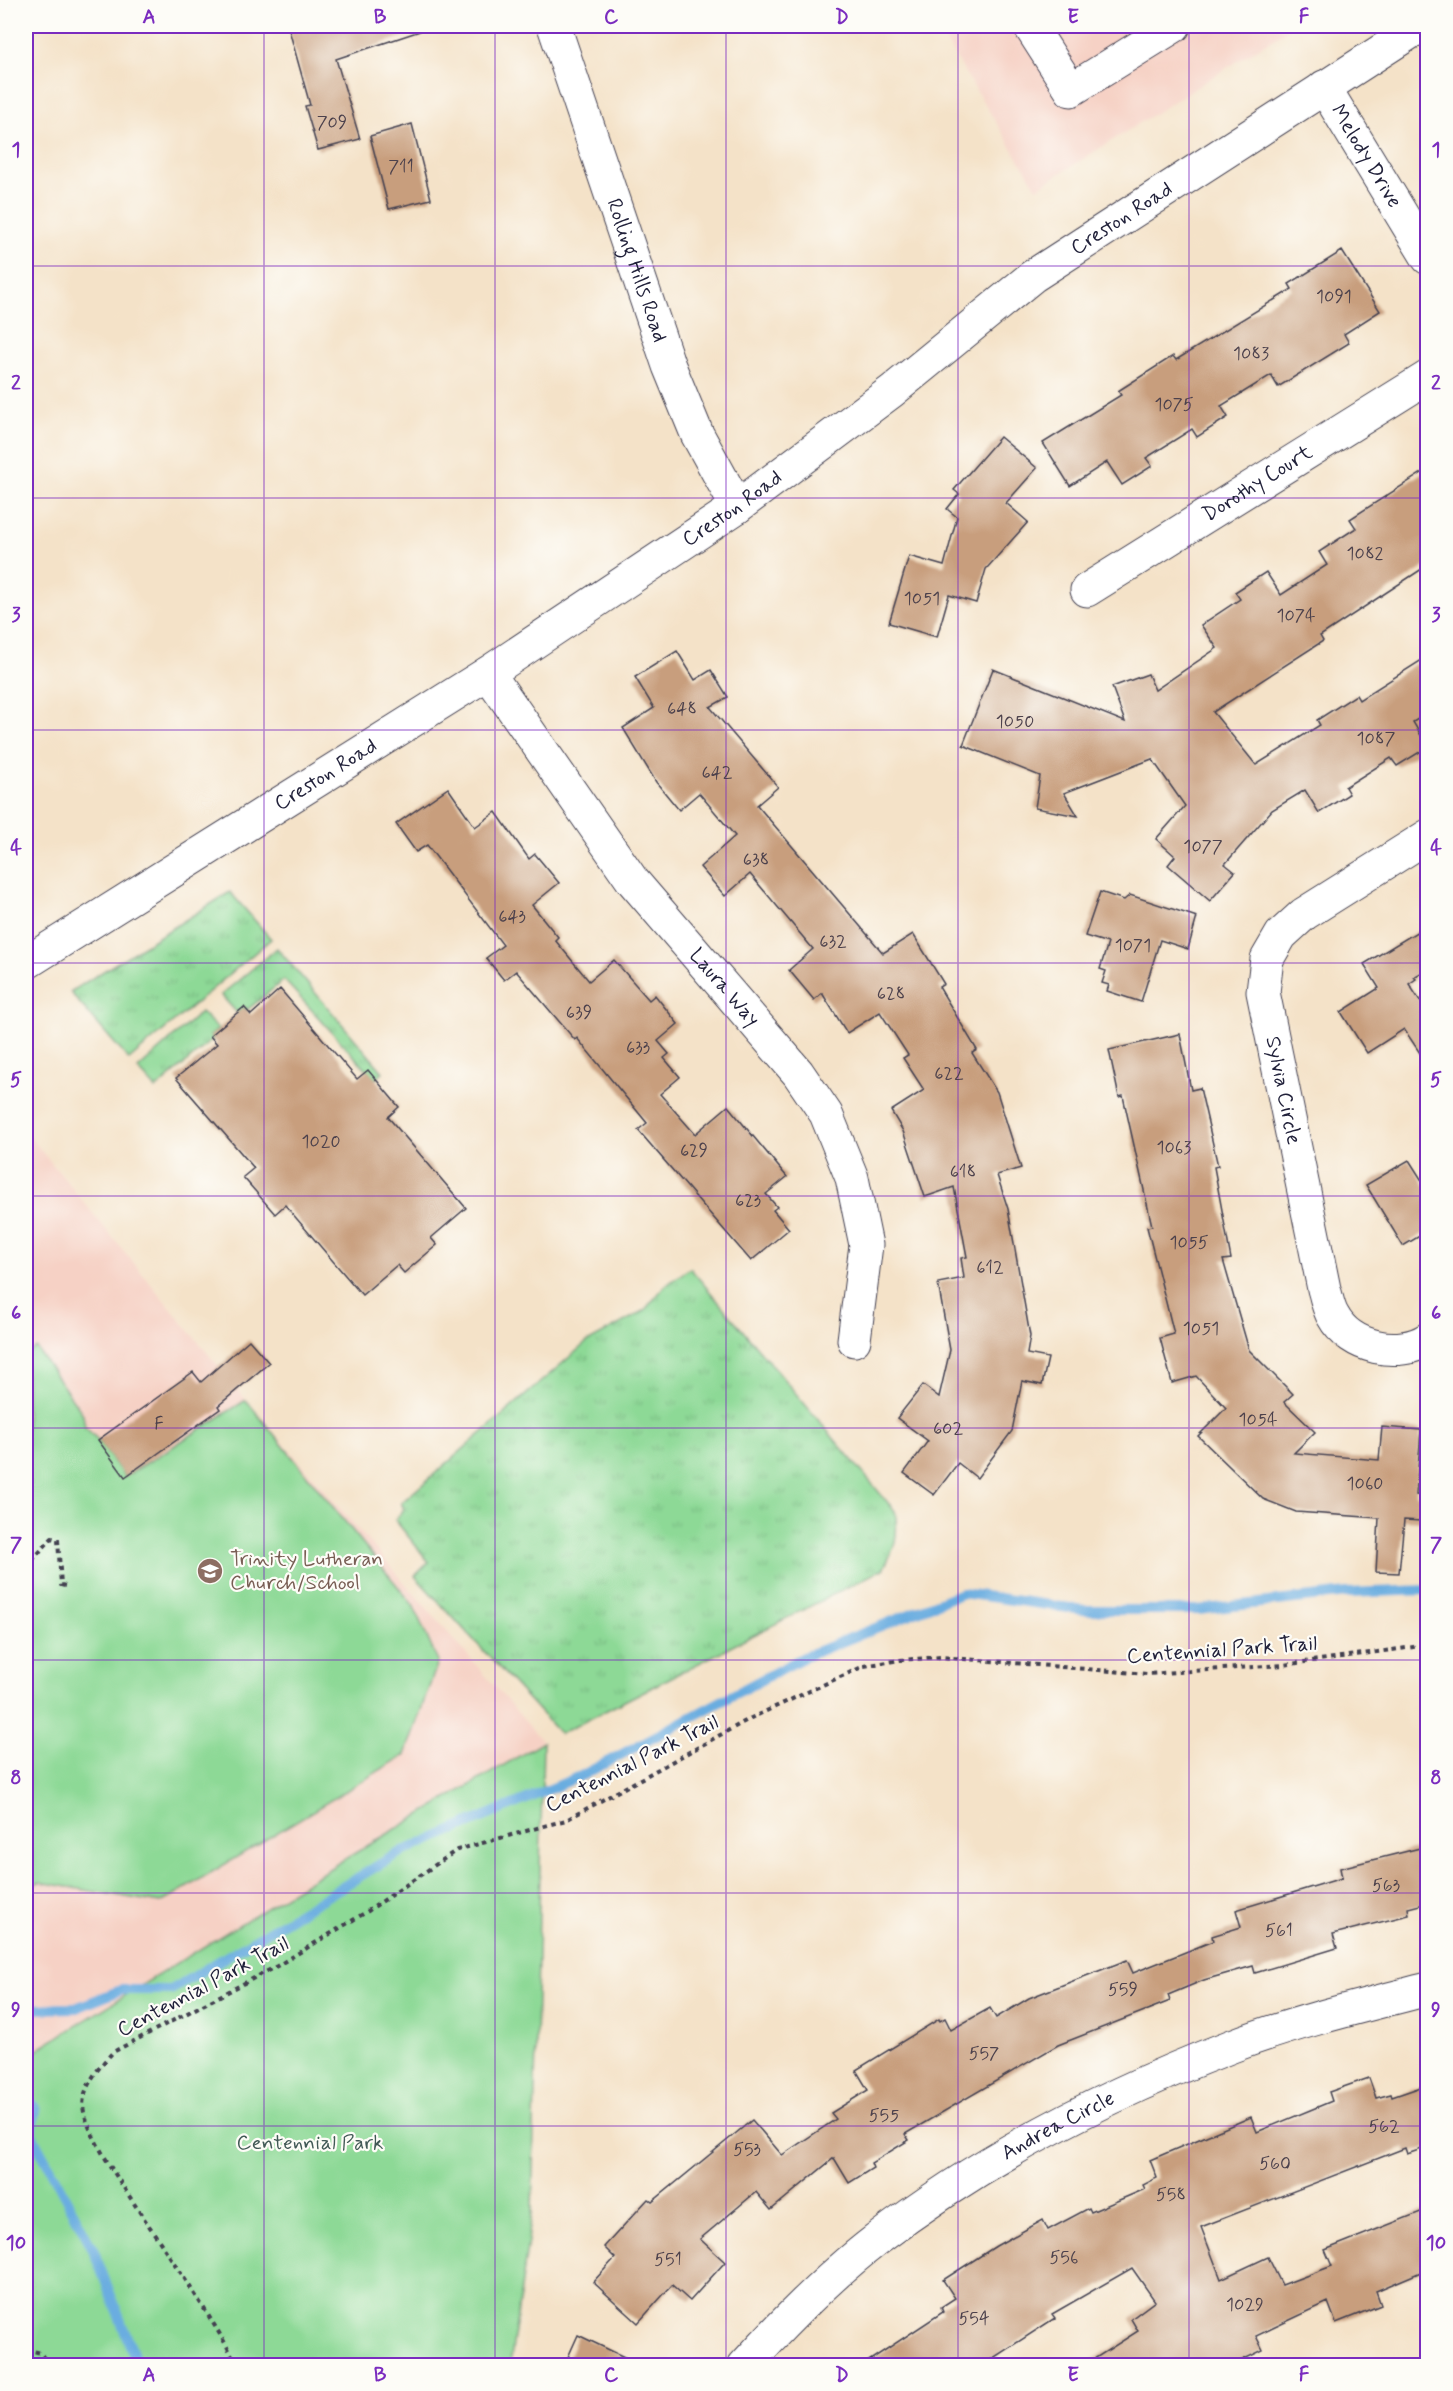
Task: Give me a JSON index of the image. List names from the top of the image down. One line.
{"streets":{"street":["Melody Drive","Creston Road","Rolling Hills Road","Dorothy Court","Laura Way","Sylvia Circle","Andrea Circle"],"path":["Centennial Park Trail"]},"crossings":[["Melody Drive","Creston Road"],["Creston Road","Rolling Hills Road"],["Creston Road","Laura Way"]],"parks":["Centennial Park"],"places":{"school or university":["Trinity Lutheran Church/School"]},"house_numbers":["709","711","1091","1083","1075","1082","1051","1074","648","1050","1087","642","1077","638","643","632","1071","628","639","633","622","1020","1063","629","618","623","1055","612","1051","1054","F","602","1060","563","561","559","557","555","562","553","560","558","556","551","1029","554"],"grid":{"columns":["A","B","C","D","E","F"],"rows":["1","2","3","4","5","6","7","8","9","10"]}}
